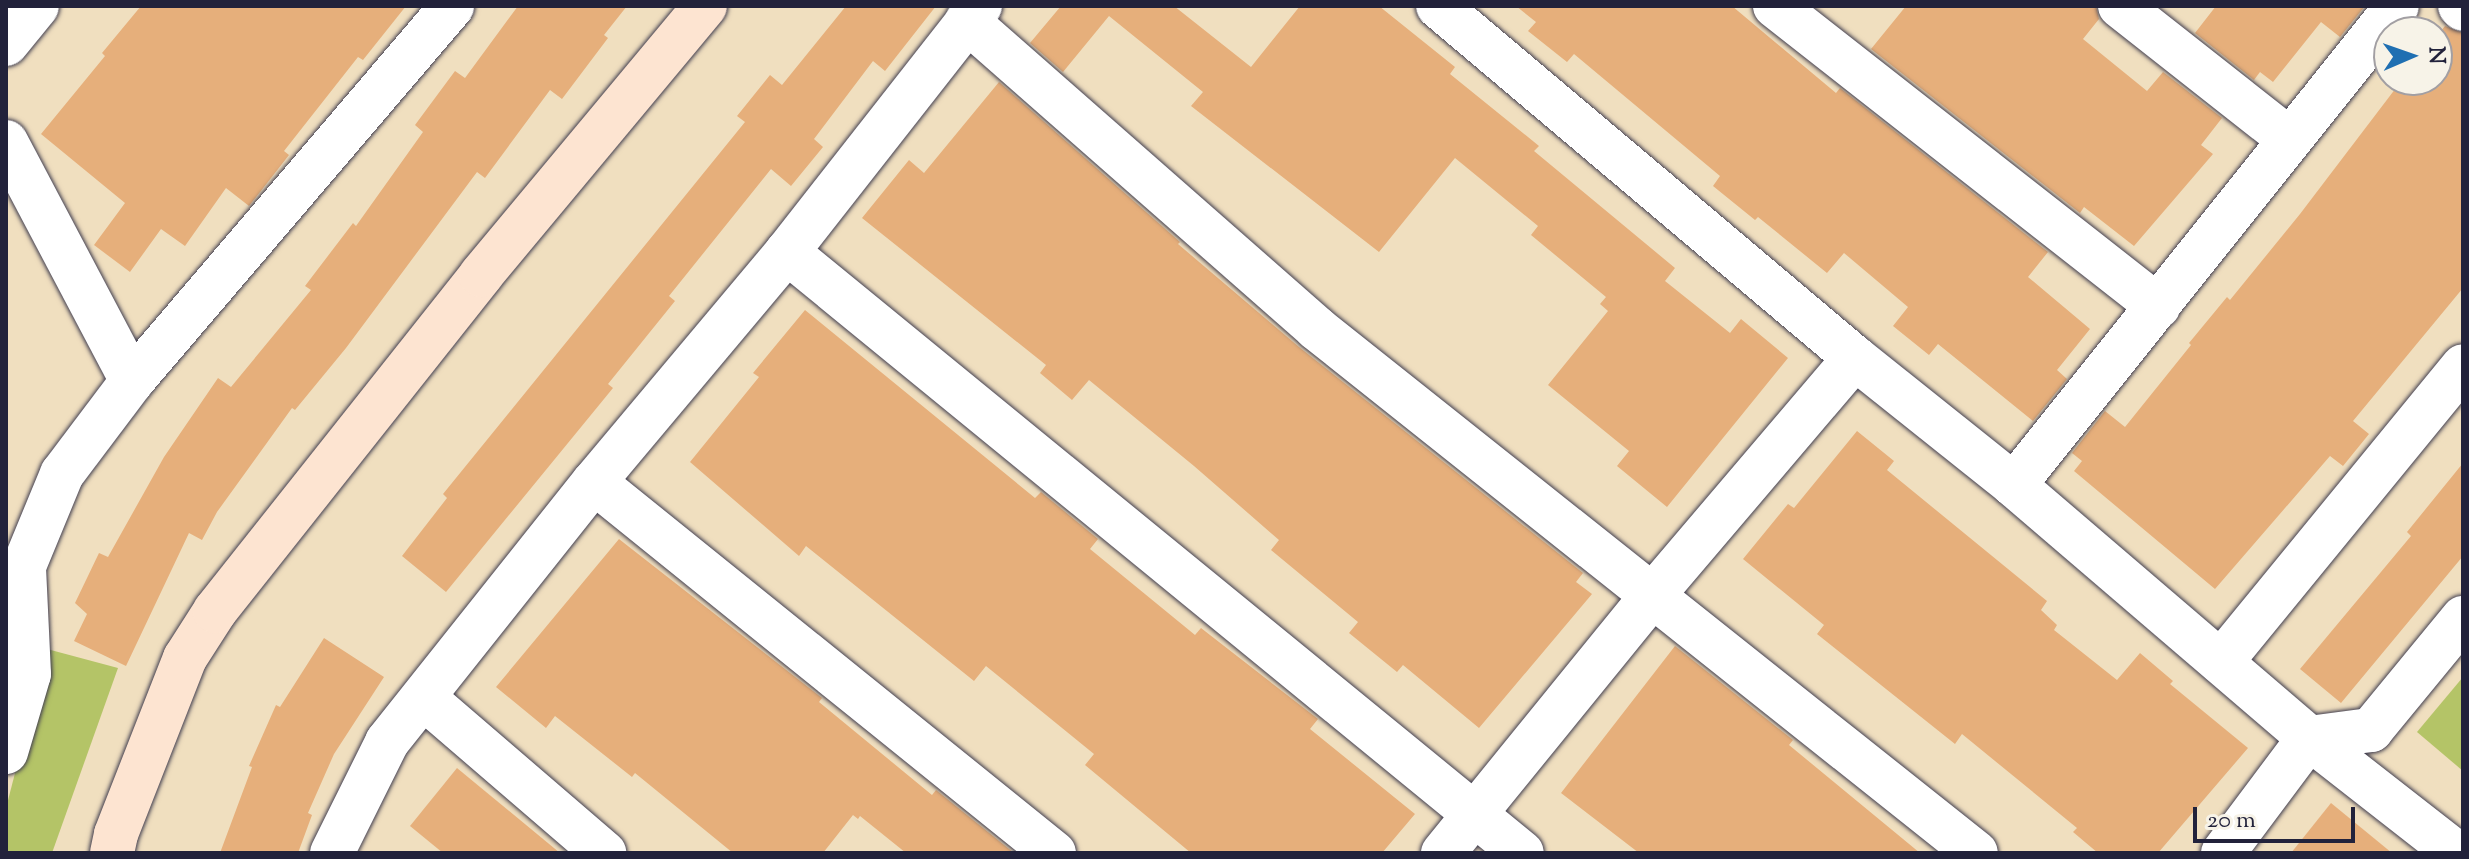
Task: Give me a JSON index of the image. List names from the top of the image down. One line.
{"scale_bar":"20 m","north":"right"}
